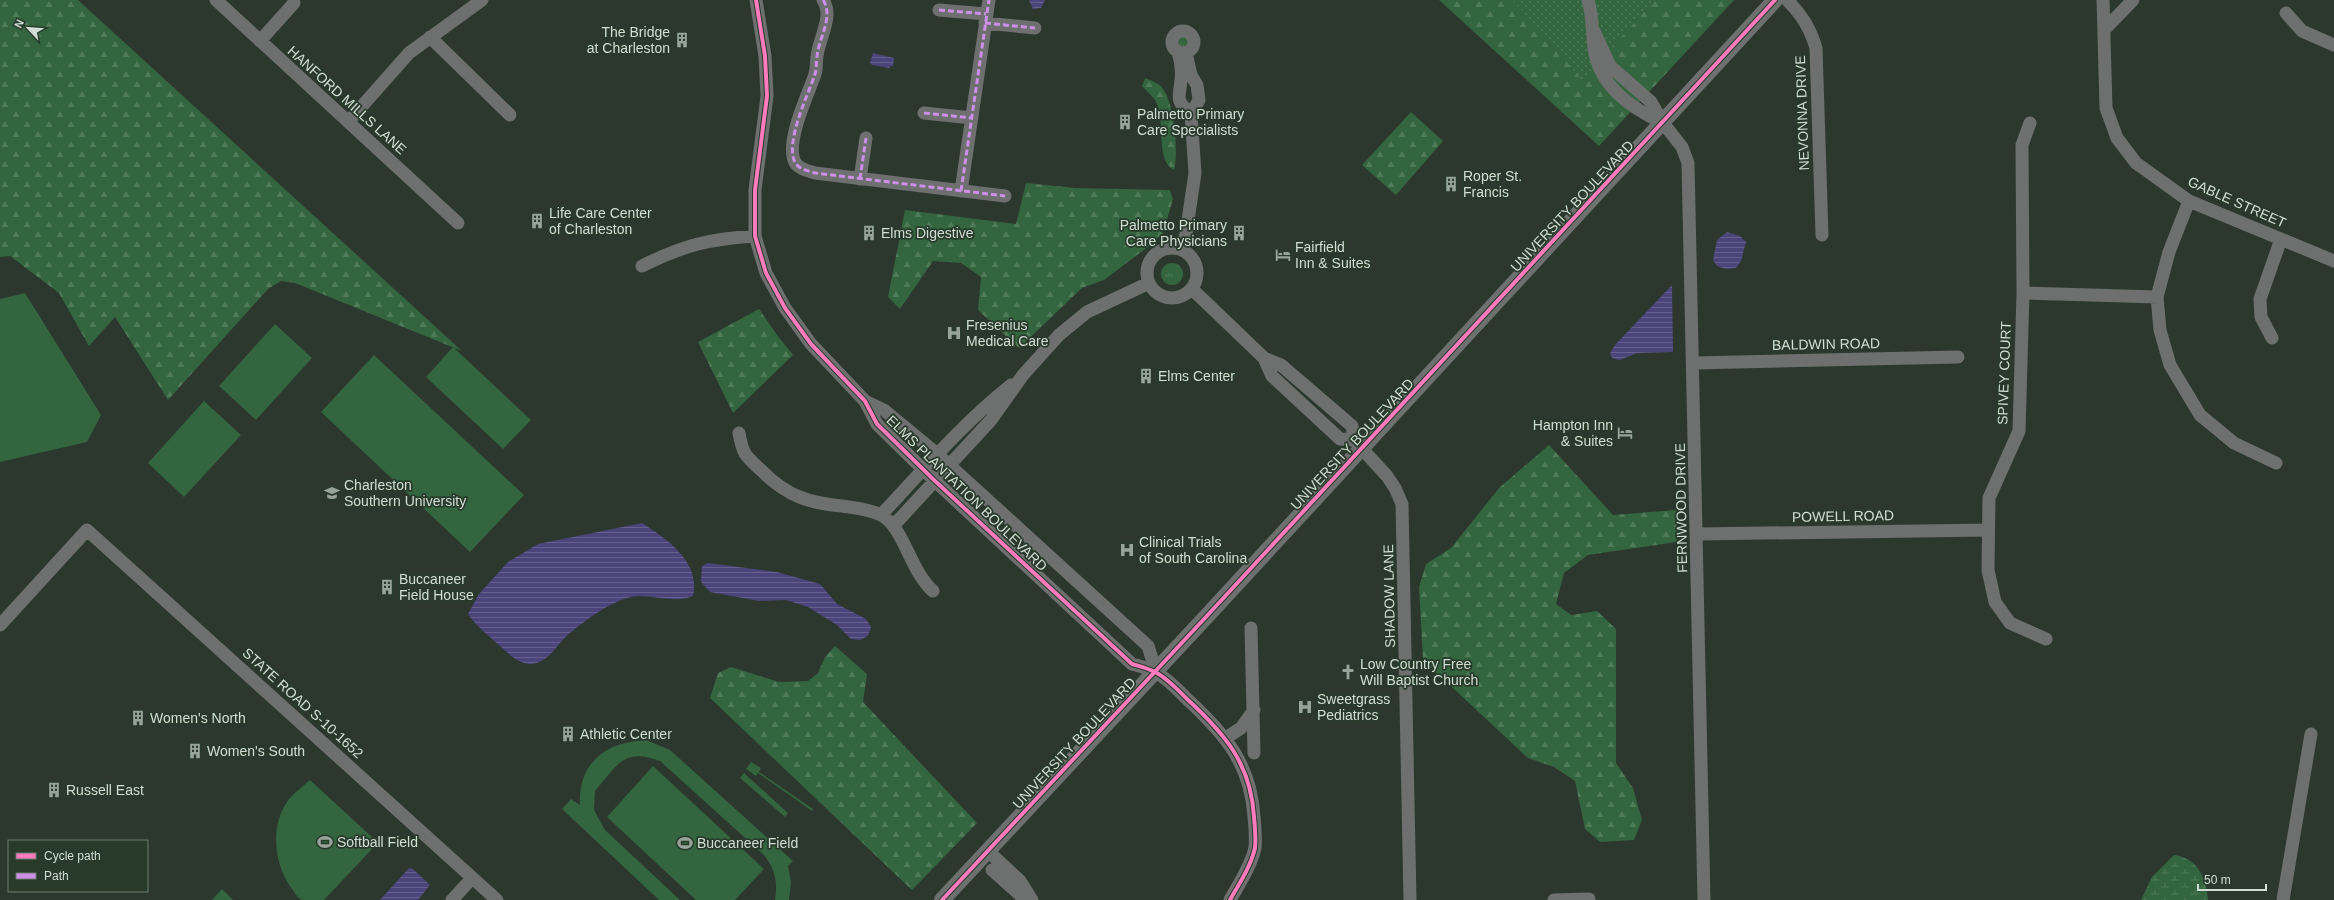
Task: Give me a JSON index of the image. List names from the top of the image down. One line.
{"streets":{"main road":["UNIVERSITY BOULEVARD"],"street":["HANFORD MILLS LANE","NEVONNA DRIVE","GABLE STREET","BALDWIN ROAD","SPIVEY COURT","ELMS PLANTATION BOULEVARD","FERNWOOD DRIVE","POWELL ROAD","SHADOW LANE","STATE ROAD S-10-1652"]},"crossings":[["UNIVERSITY BOULEVARD","ELMS PLANTATION BOULEVARD"],["UNIVERSITY BOULEVARD","FERNWOOD DRIVE"],["UNIVERSITY BOULEVARD","SHADOW LANE"],["BALDWIN ROAD","FERNWOOD DRIVE"],["SPIVEY COURT","POWELL ROAD"],["FERNWOOD DRIVE","POWELL ROAD"]],"places":{"building":["The Bridge at Charleston","Palmetto Primary Care Specialists","Roper St. Francis","Life Care Center of Charleston","Elms Digestive","Palmetto Primary Care Physicians","Elms Center","Buccaneer Field House","Women's North","Athletic Center","Women's South","Russell East"],"hotel":["Fairfield Inn & Suites","Hampton Inn & Suites"],"hospital":["Fresenius Medical Care","Clinical Trials of South Carolina","Sweetgrass Pediatrics"],"school or university":["Charleston Southern University"],"church":["Low Country Free Will Baptist Church"],"sports":["Softball Field","Buccaneer Field"]},"legend":["Cycle path","Path"],"scale_bar":"50 m","north":"top left"}
